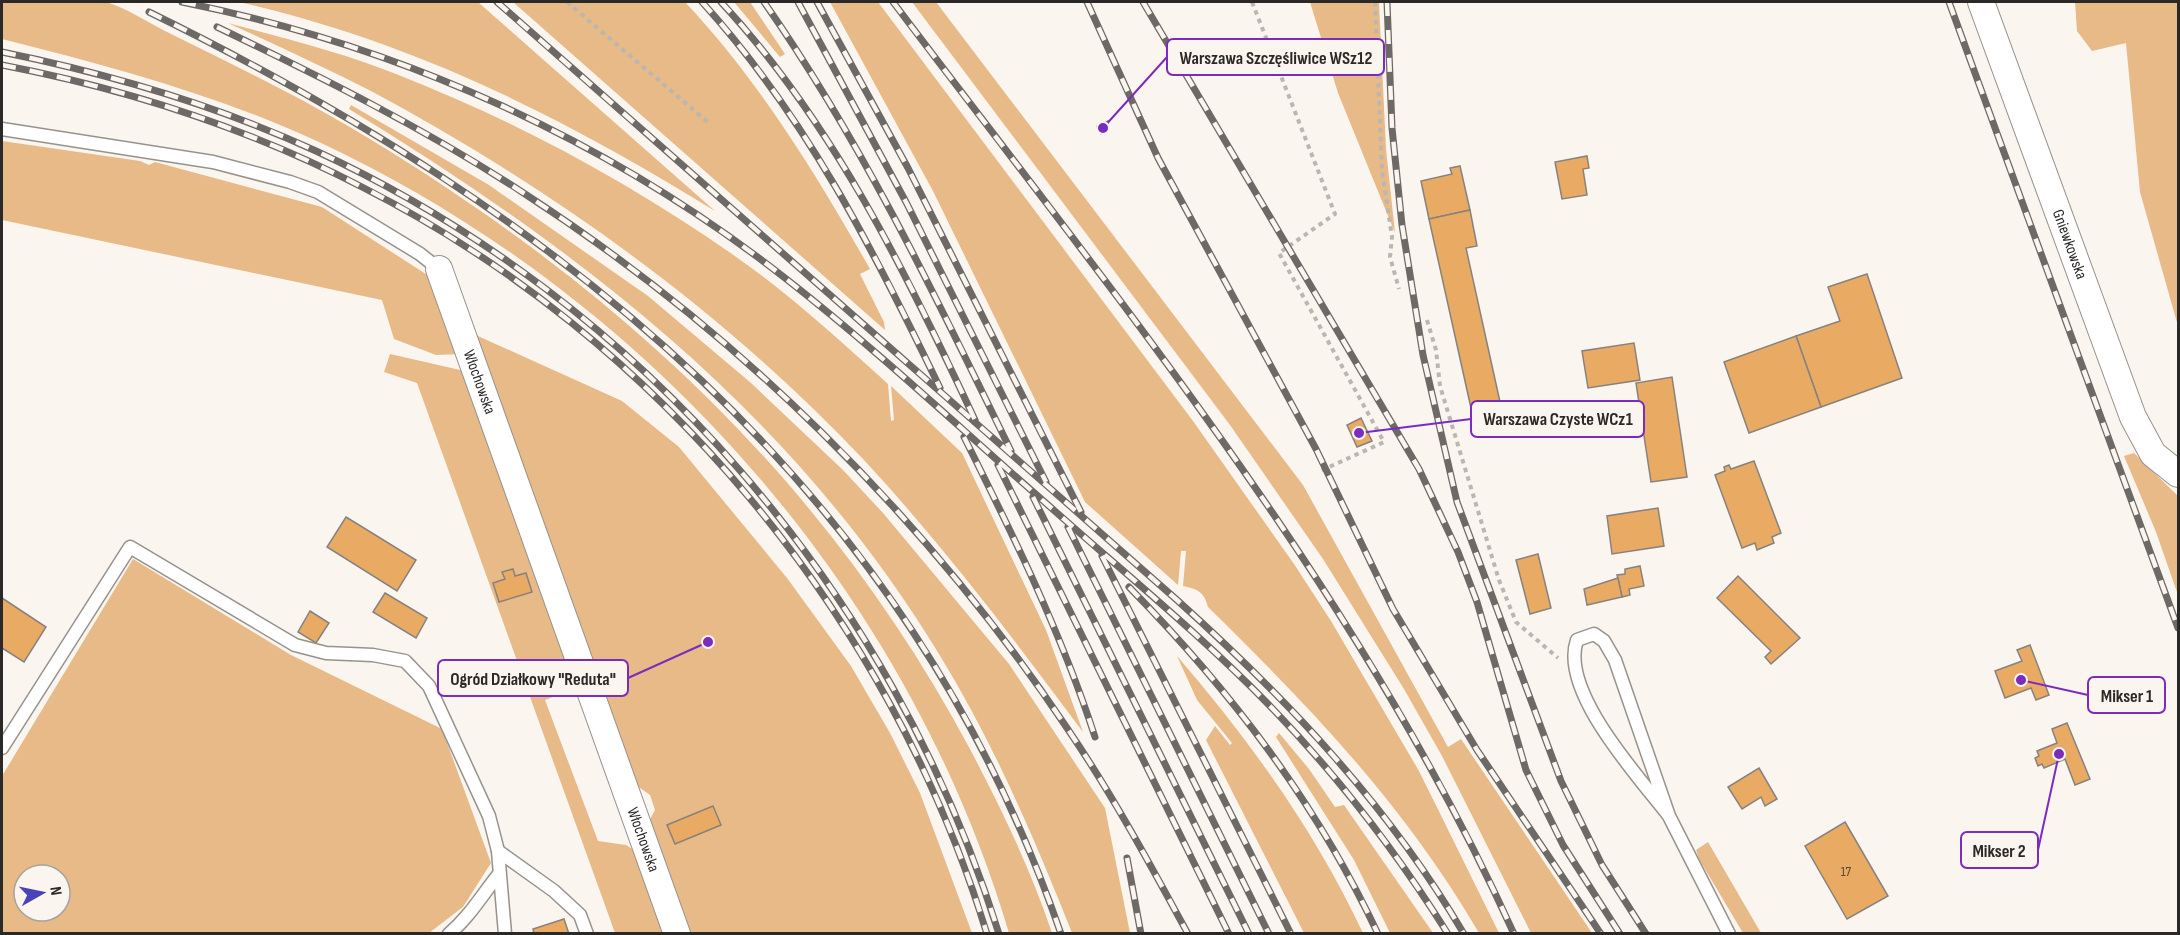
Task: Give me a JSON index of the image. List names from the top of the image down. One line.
{"streets":{"street":["Gniewkowska","Włochowska"]},"places":["Warszawa Szczęśliwice WSz12","Warszawa Czyste WCz1","Ogród Działkowy \"Reduta\"","Mikser 1","Mikser 2"],"house_numbers":["17"],"north":"right"}
